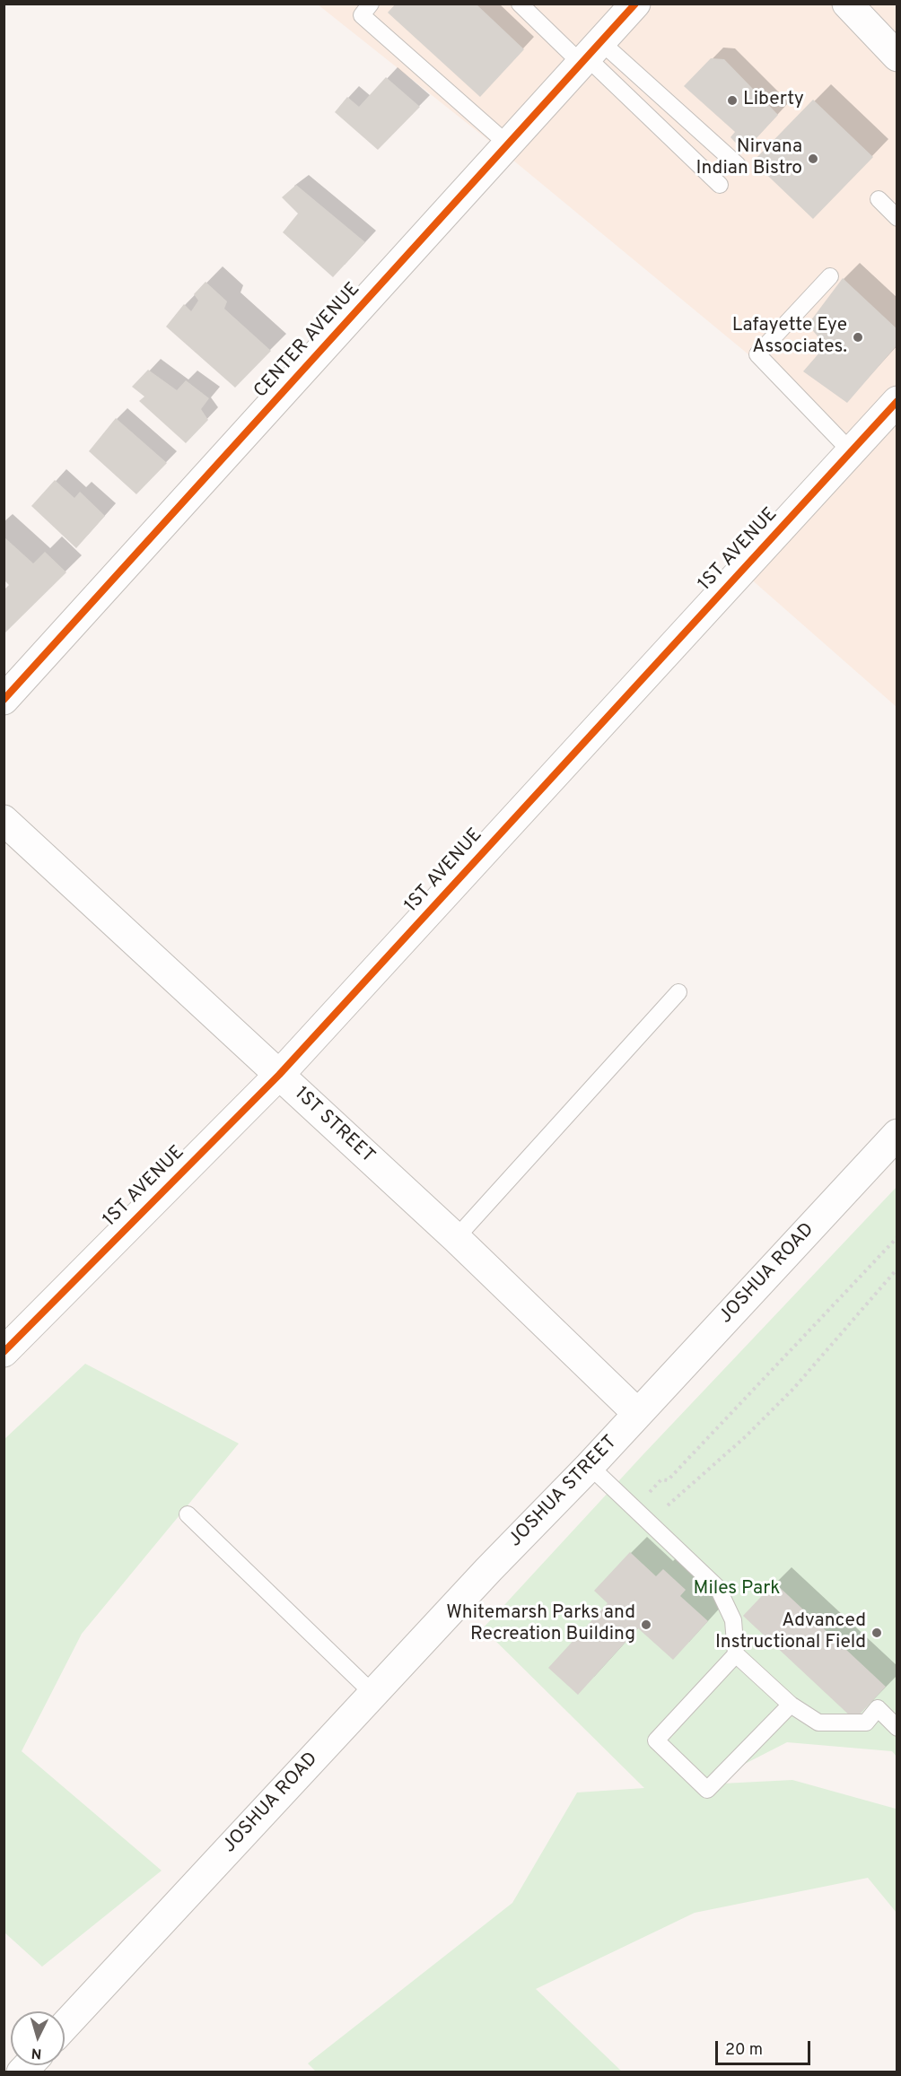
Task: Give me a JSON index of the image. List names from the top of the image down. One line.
{"streets":{"street":["CENTER AVENUE","1ST AVENUE","1ST STREET","JOSHUA ROAD","JOSHUA STREET"]},"crossings":[["1ST AVENUE","1ST STREET"],["1ST STREET","JOSHUA ROAD"],["1ST STREET","JOSHUA STREET"],["JOSHUA ROAD","JOSHUA STREET"]],"parks":["Miles Park"],"places":["Liberty","Nirvana Indian Bistro","Lafayette Eye Associates.","Whitemarsh Parks and Recreation Building","Advanced Instructional Field"],"scale_bar":"20 m","north":"bottom"}
